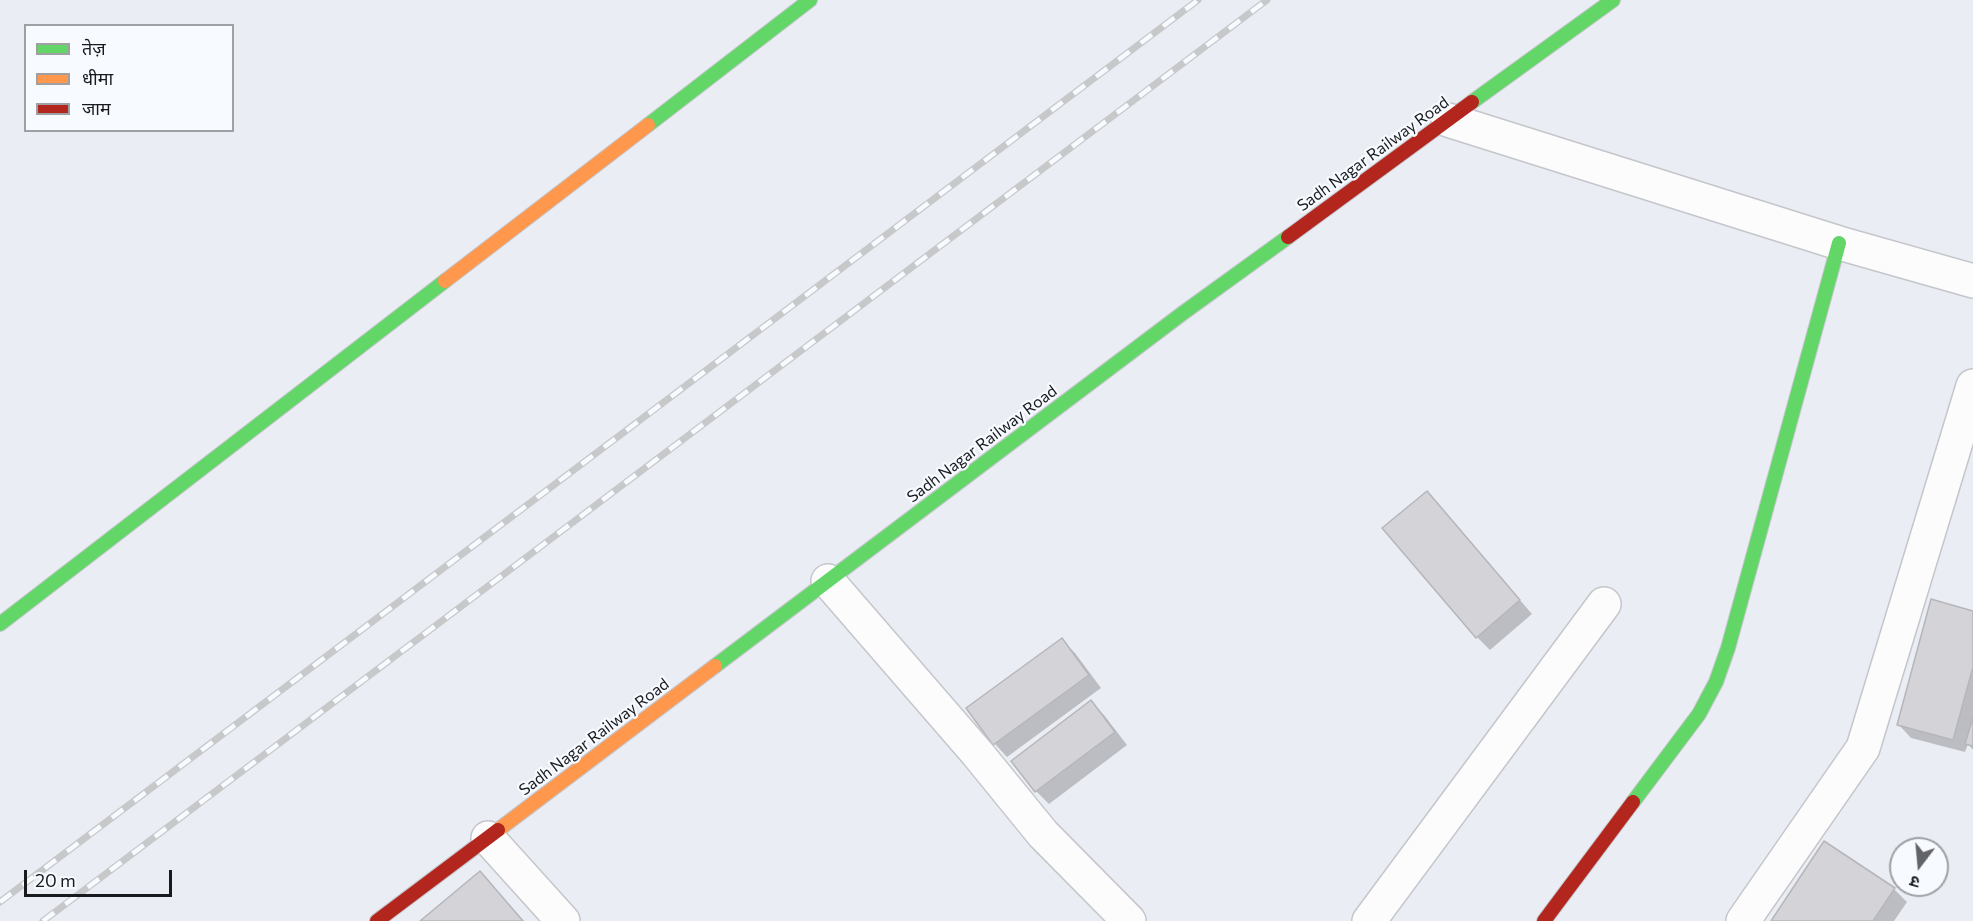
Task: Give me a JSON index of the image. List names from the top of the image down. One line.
{"streets":{"street":["Sadh Nagar Railway Road"]},"legend":["तेज़","धीमा","जाम"],"scale_bar":"20 m","north":"bottom"}
